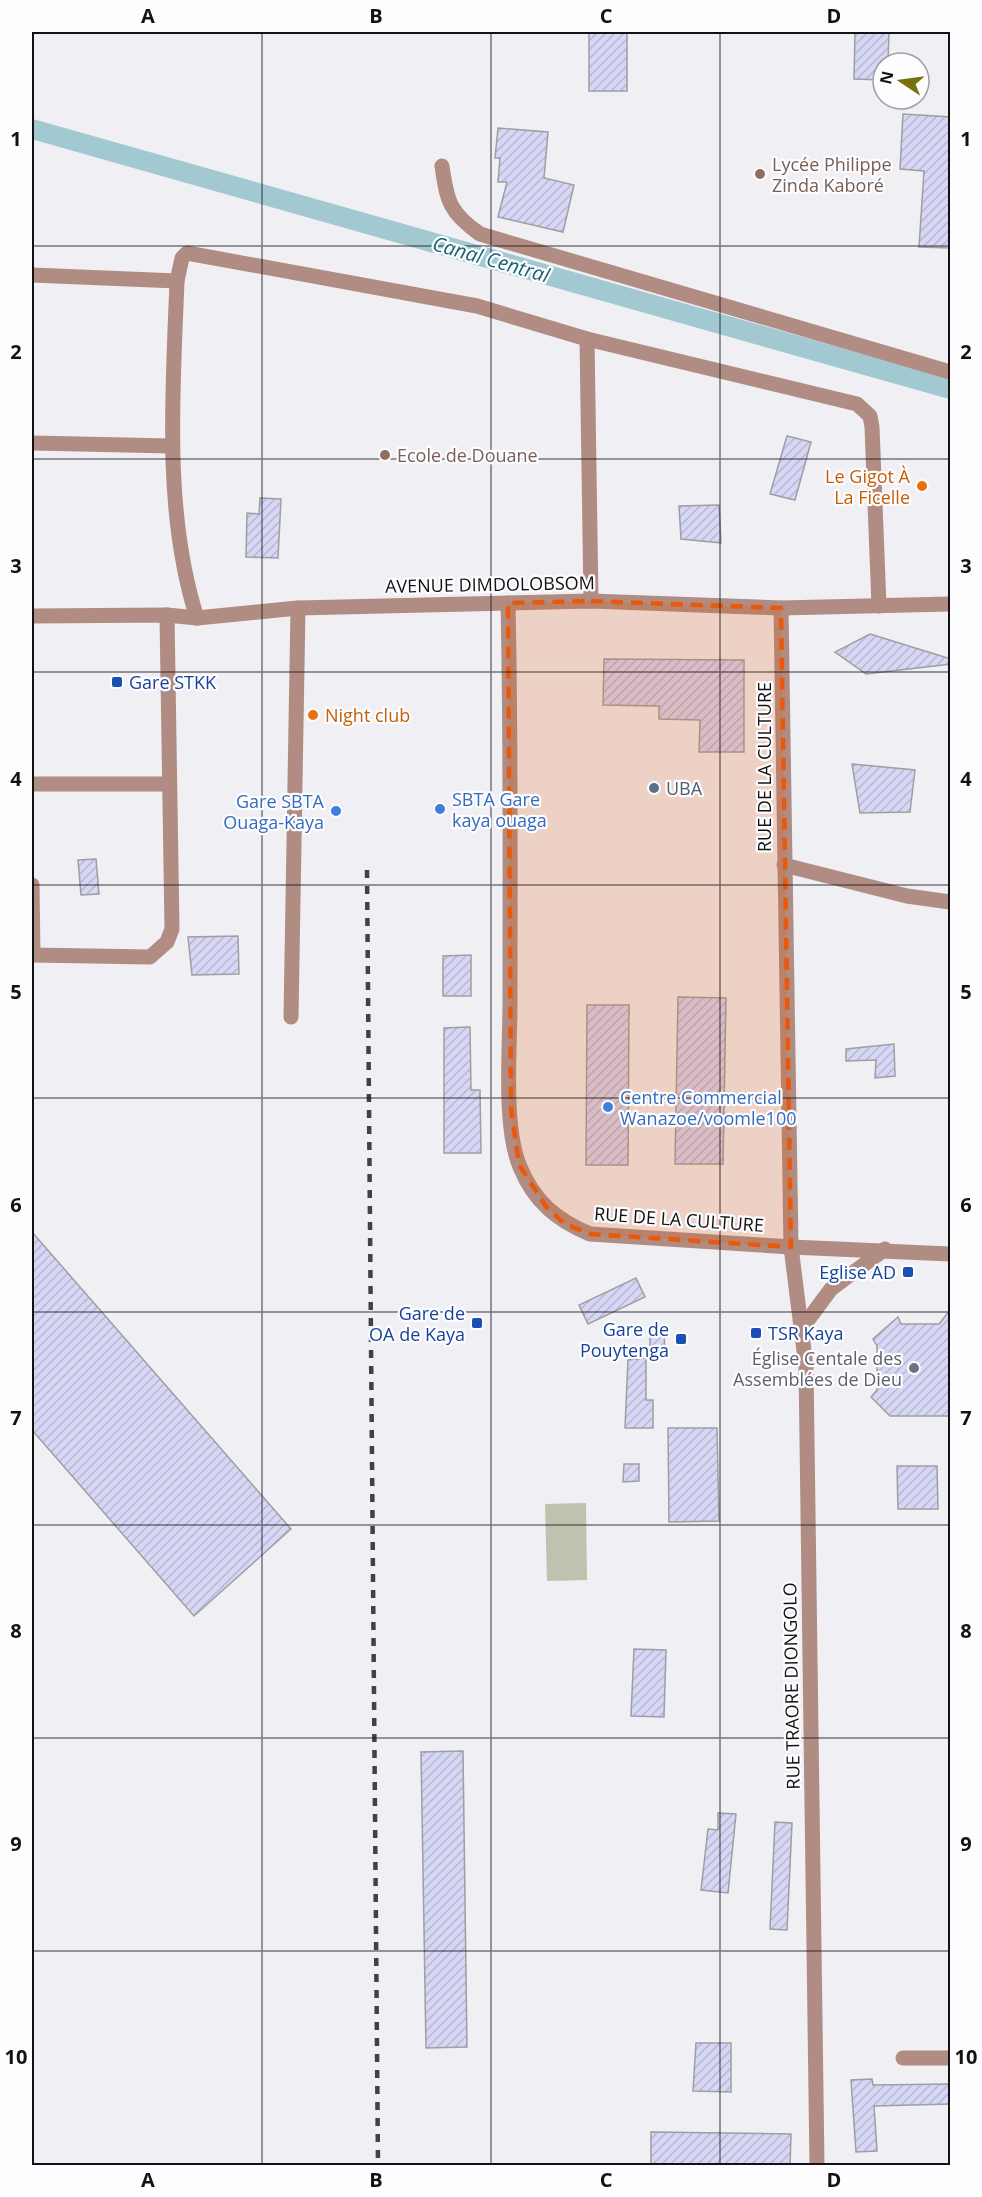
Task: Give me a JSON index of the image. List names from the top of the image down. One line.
{"streets":{"street":["AVENUE DIMDOLOBSOM","RUE DE LA CULTURE","RUE TRAORE DIONGOLO"]},"crossings":[["AVENUE DIMDOLOBSOM","RUE DE LA CULTURE"],["RUE DE LA CULTURE","RUE TRAORE DIONGOLO"]],"water":["Canal Central"],"places":{"other":["Lycée Philippe Zinda Kaboré","Ecole de Douane","Le Gigot À La Ficelle","Night club","UBA","SBTA Gare kaya ouaga","Gare SBTA Ouaga-Kaya","Centre Commercial Wanazoe/voomle100","Église Centale des Assemblées de Dieu"],"transit":["Gare STKK","Eglise AD","Gare de OA de Kaya","TSR Kaya","Gare de Pouytenga"]},"north":"left","grid":{"columns":["A","B","C","D"],"rows":["1","2","3","4","5","6","7","8","9","10"]}}
